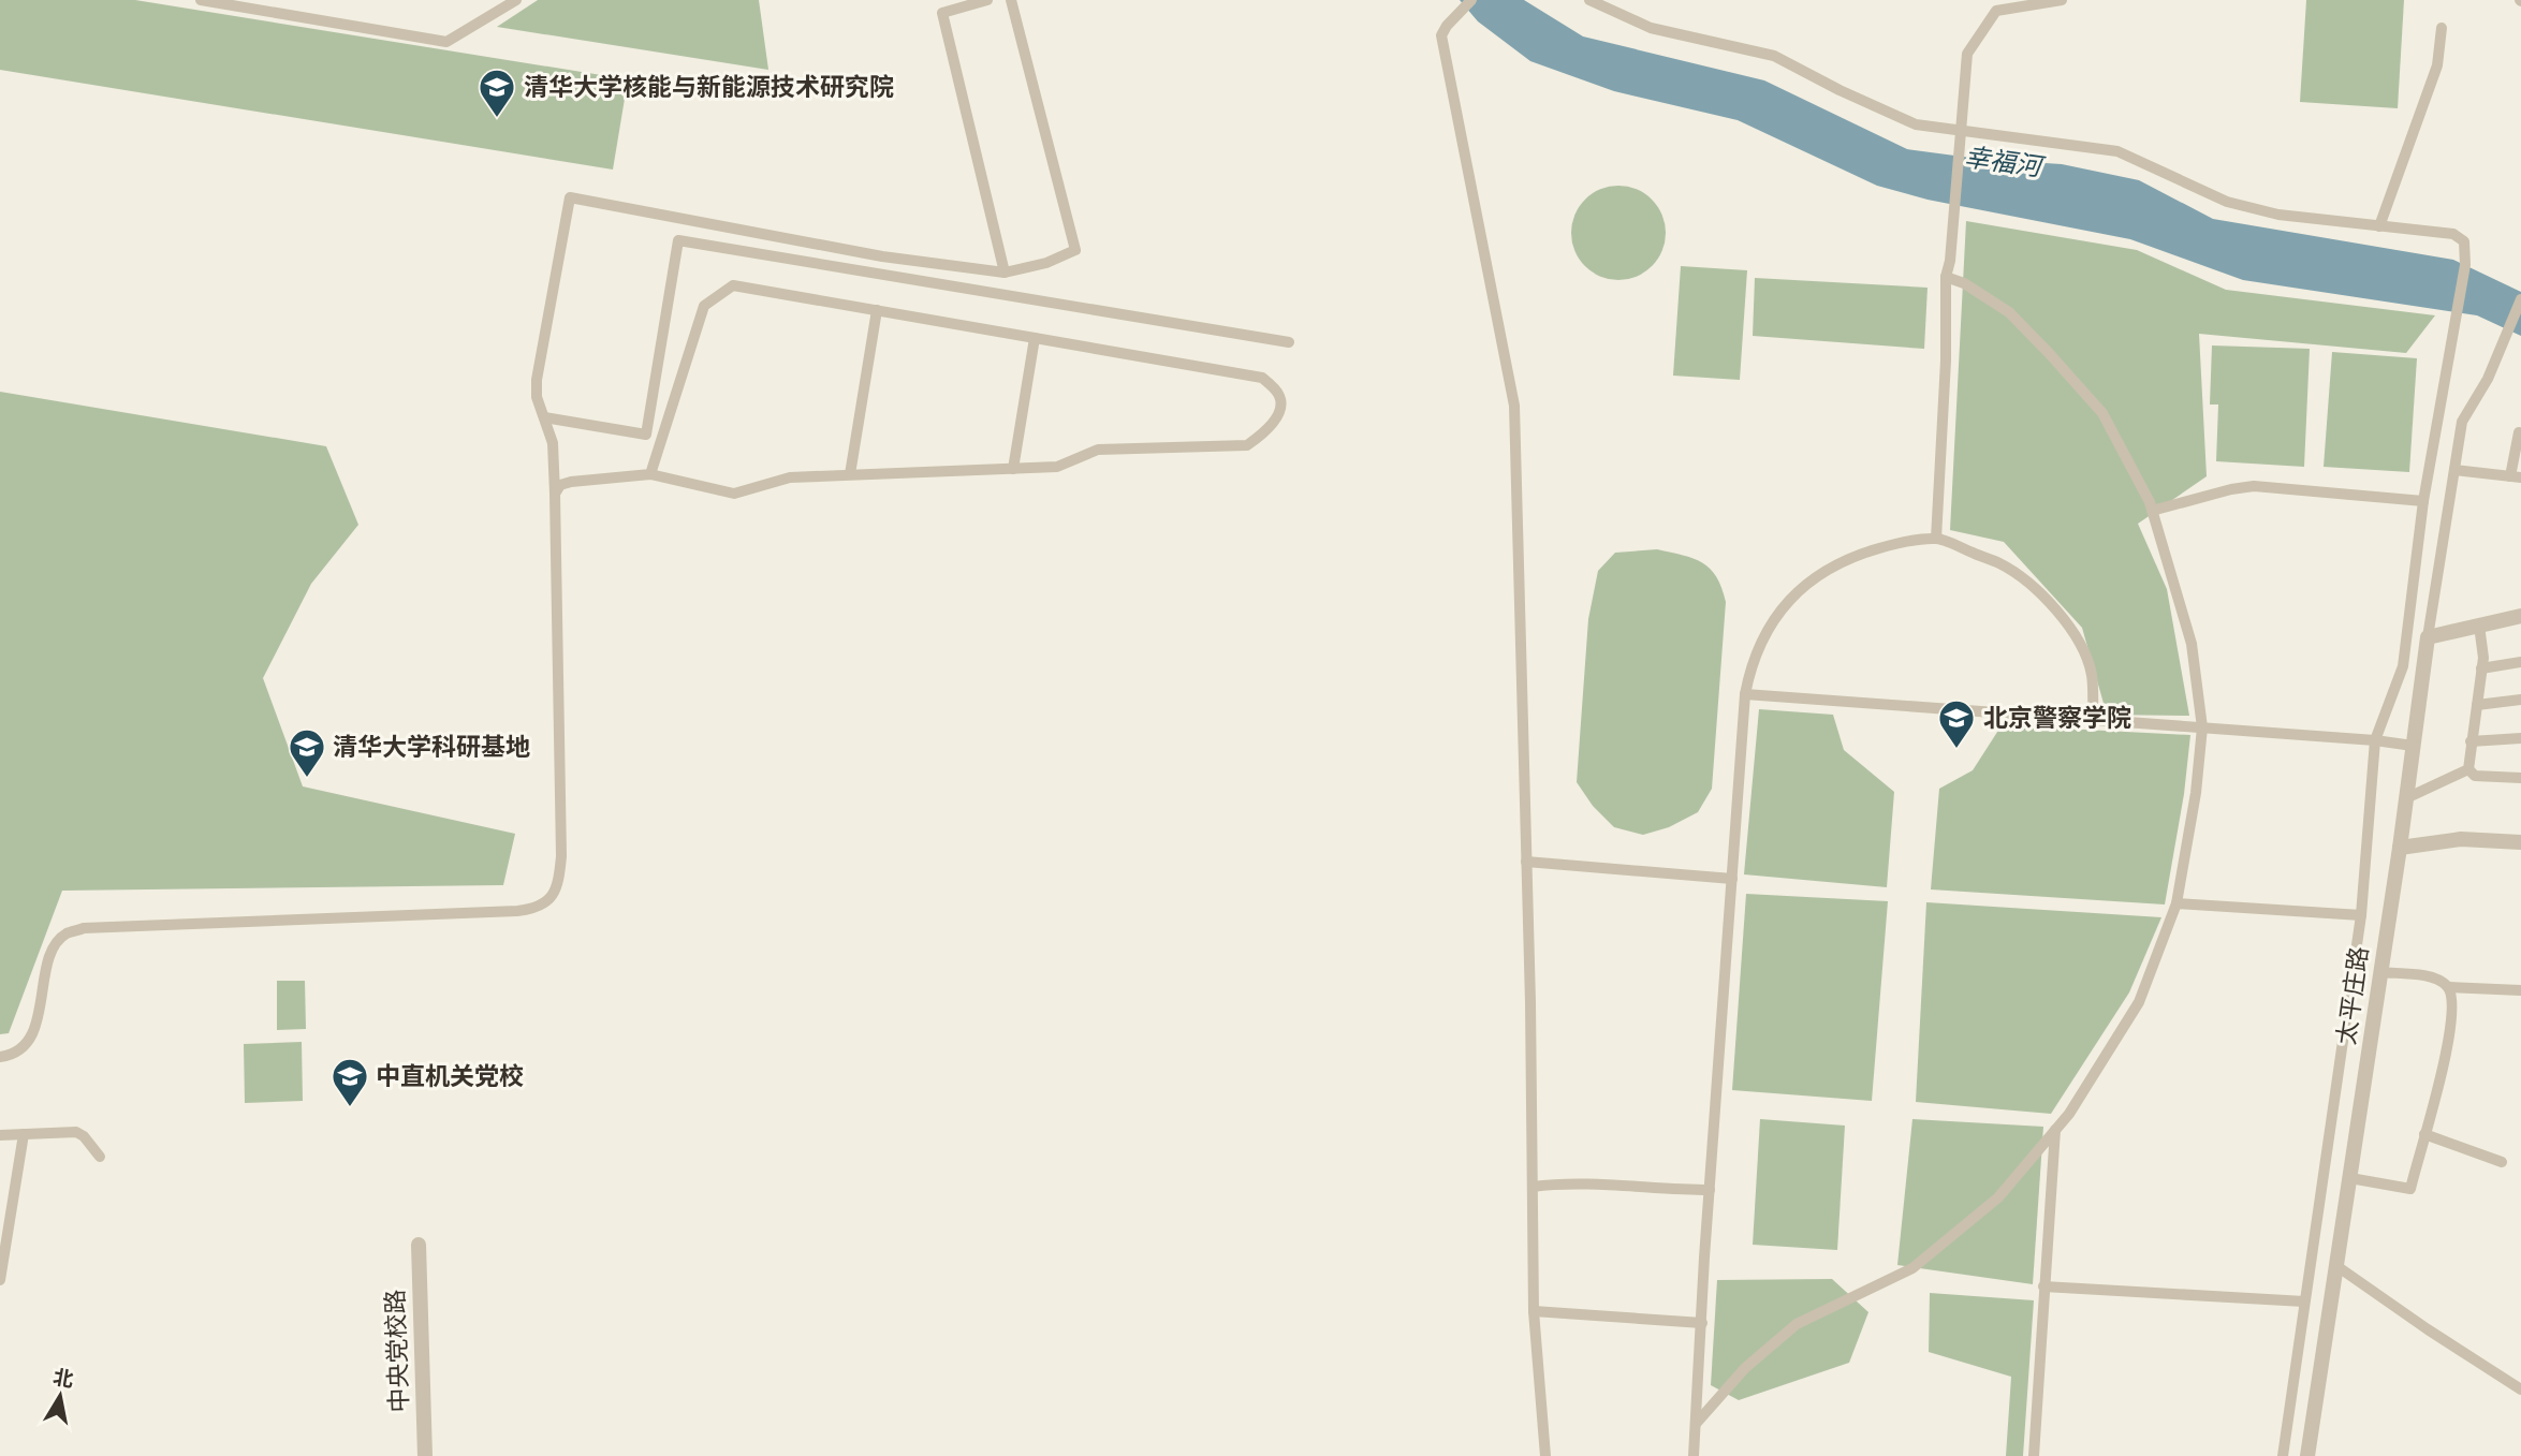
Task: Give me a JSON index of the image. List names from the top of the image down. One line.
{"streets":{"street":["太平庄路","中央党校路"]},"water":["幸福河"],"places":{"school or university":["清华大学核能与新能源技术研究院","北京警察学院","清华大学科研基地","中直机关党校"]},"north":"top"}
